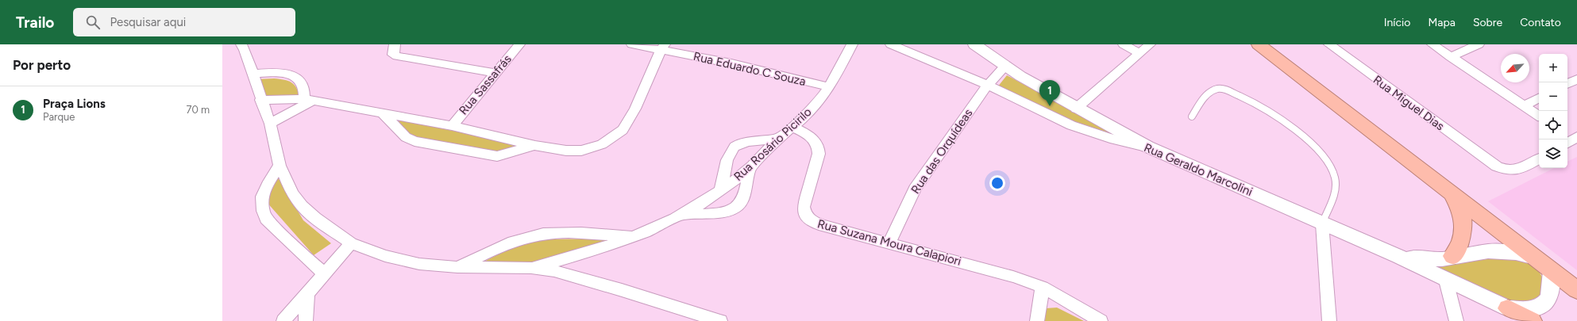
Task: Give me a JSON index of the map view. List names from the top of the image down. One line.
{"streets":{"street":["Rua Eduardo C Souza","Rua Sassafrás","Rua Miguel Dias","Rua Rosário Picirilo","Rua das Orquídeas","Rua Geraldo Marcolini","Rua Suzana Moura Calapiori"]},"crossings":[["Rua Eduardo C Souza","Rua Rosário Picirilo"],["Rua Rosário Picirilo","Rua Suzana Moura Calapiori"],["Rua das Orquídeas","Rua Geraldo Marcolini"],["Rua das Orquídeas","Rua Suzana Moura Calapiori"]],"north":"bottom left","page":{"header":"Trailo","search":"Pesquisar aqui","nav":["Início","Mapa","Sobre","Contato"],"heading":"Por perto","map_buttons":["+","−"],"pins":"1","list":[{"mark":"1","name":"Praça Lions","note":"Parque","value":"70 m"}]}}
